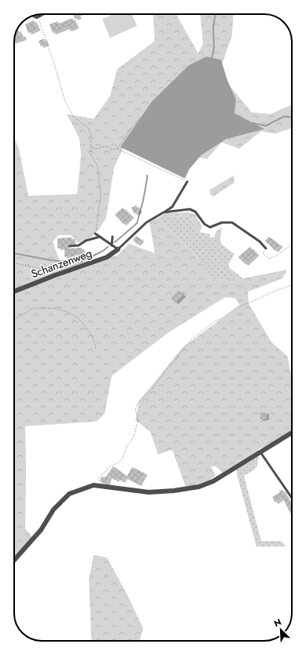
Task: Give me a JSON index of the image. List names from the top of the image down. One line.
{"streets":{"street":["Schanzenweg"]},"north":"top left"}
